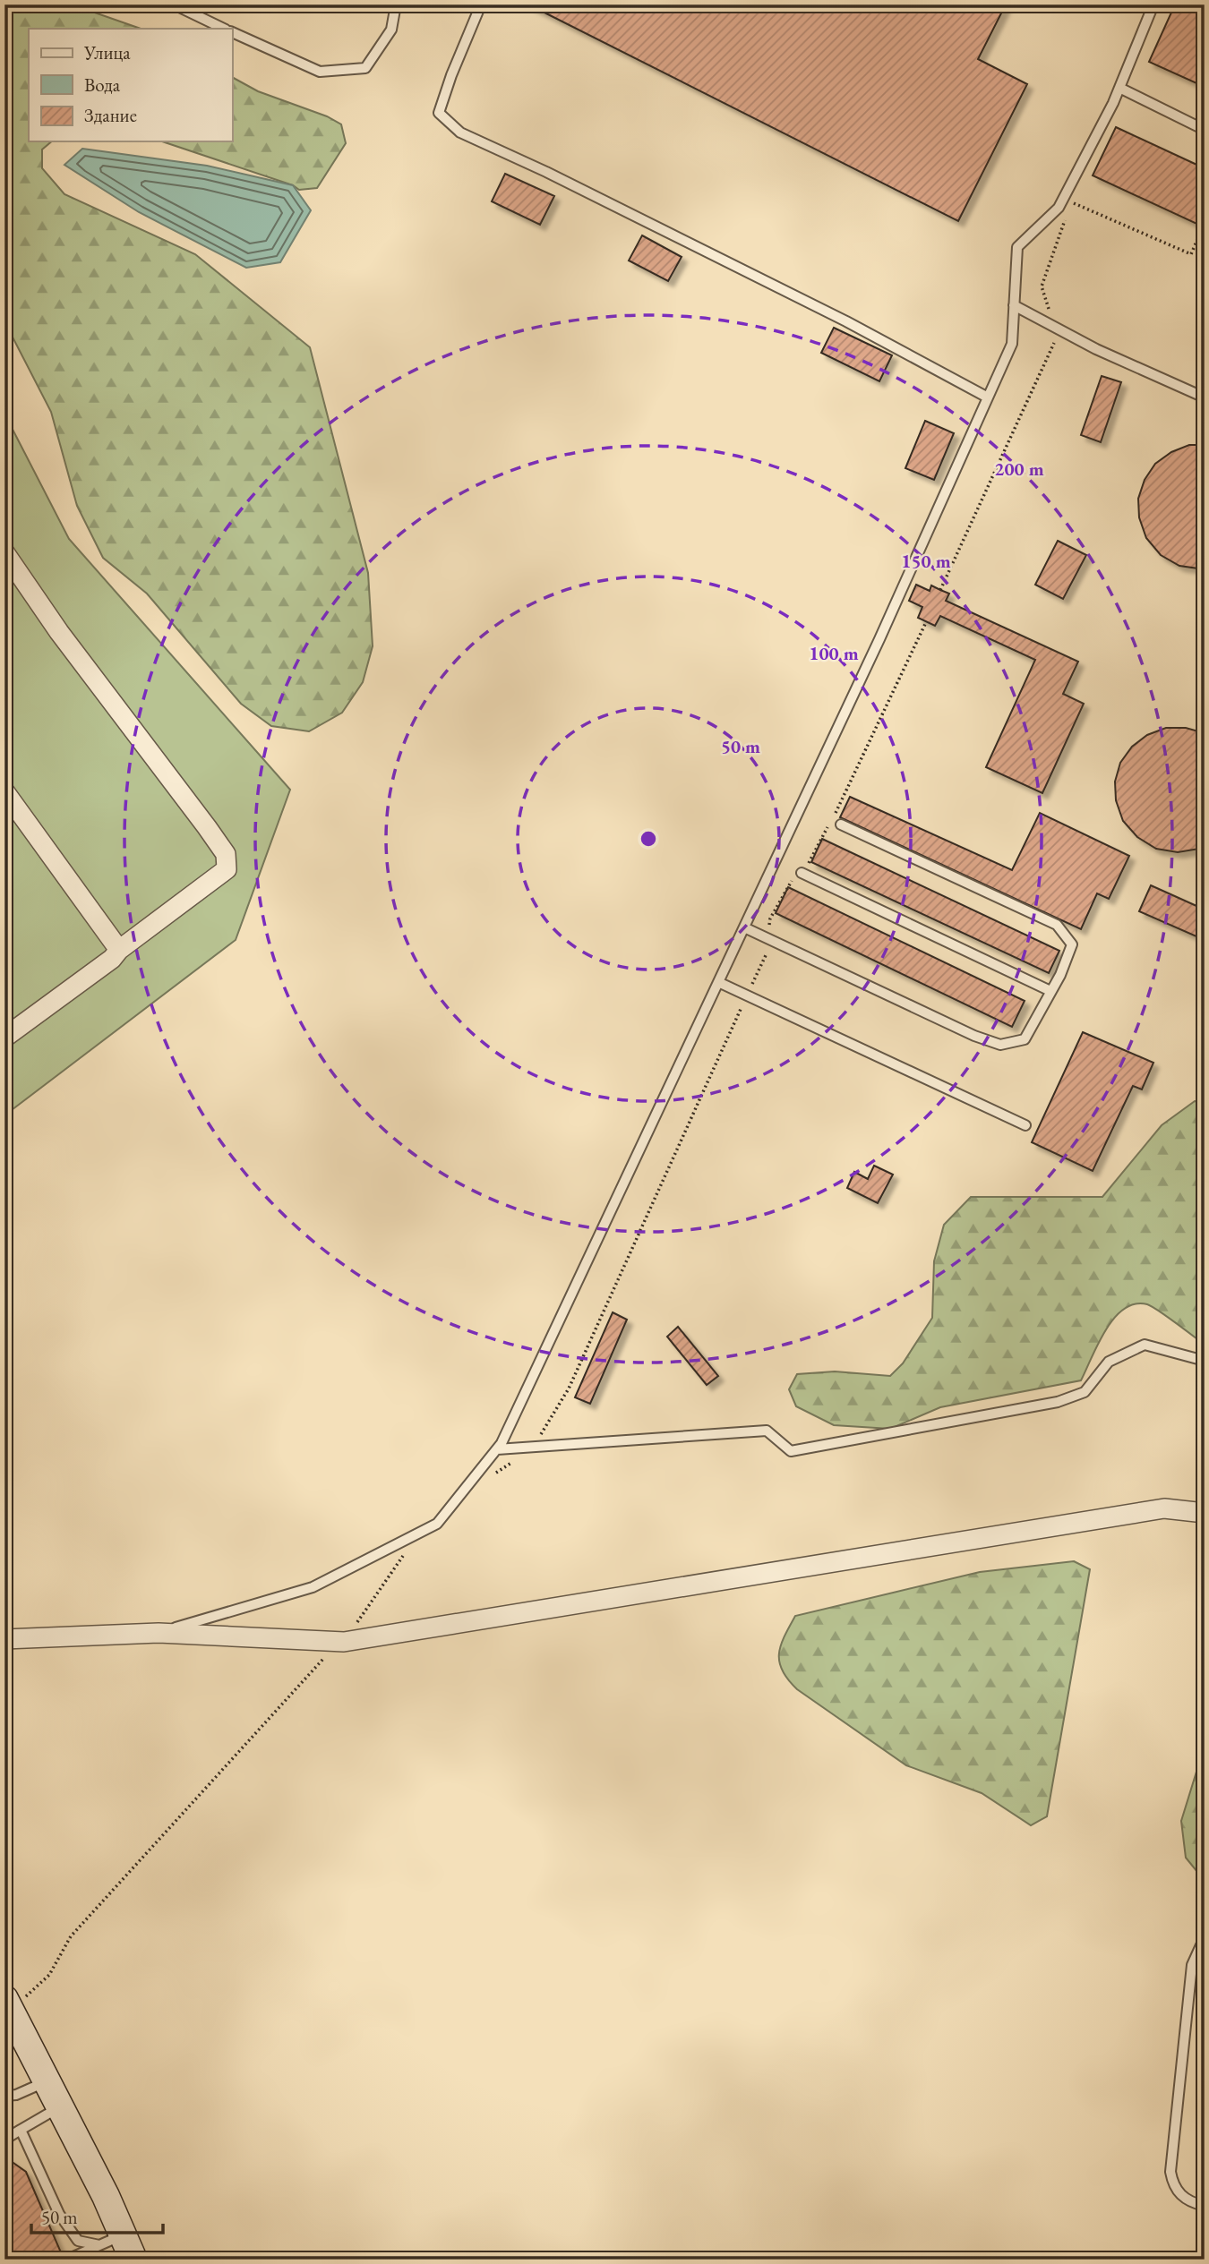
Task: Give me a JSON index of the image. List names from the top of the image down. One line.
{"legend":["Улица","Вода","Здание"],"scale_bar":"50 m","rings":["200 m","150 m","100 m","50 m"]}
